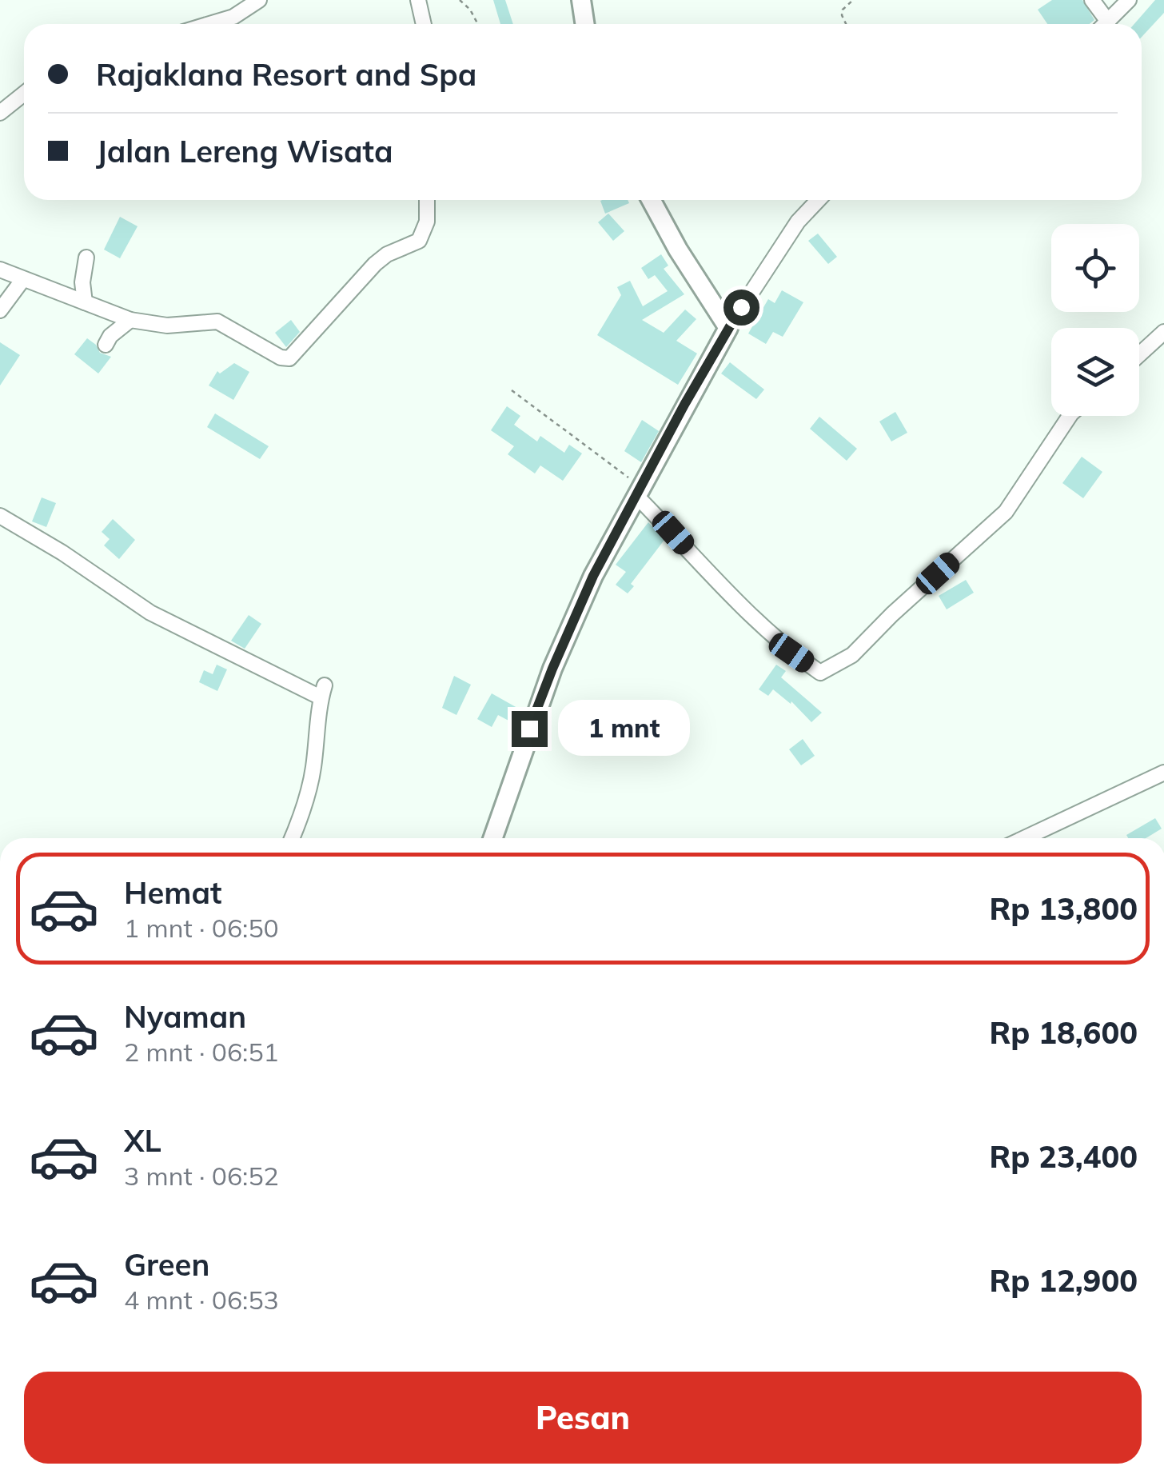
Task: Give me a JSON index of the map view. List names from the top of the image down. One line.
{"page":{"banner":["Rajaklana Resort and Spa","Jalan Lereng Wisata"],"bubble":"1 mnt","list":[{"name":"Hemat","note":"1 mnt · 06:50","value":"Rp 13,800"},{"name":"Nyaman","note":"2 mnt · 06:51","value":"Rp 18,600"},{"name":"XL","note":"3 mnt · 06:52","value":"Rp 23,400"},{"name":"Green","note":"4 mnt · 06:53","value":"Rp 12,900"}],"buttons":"Pesan"}}
